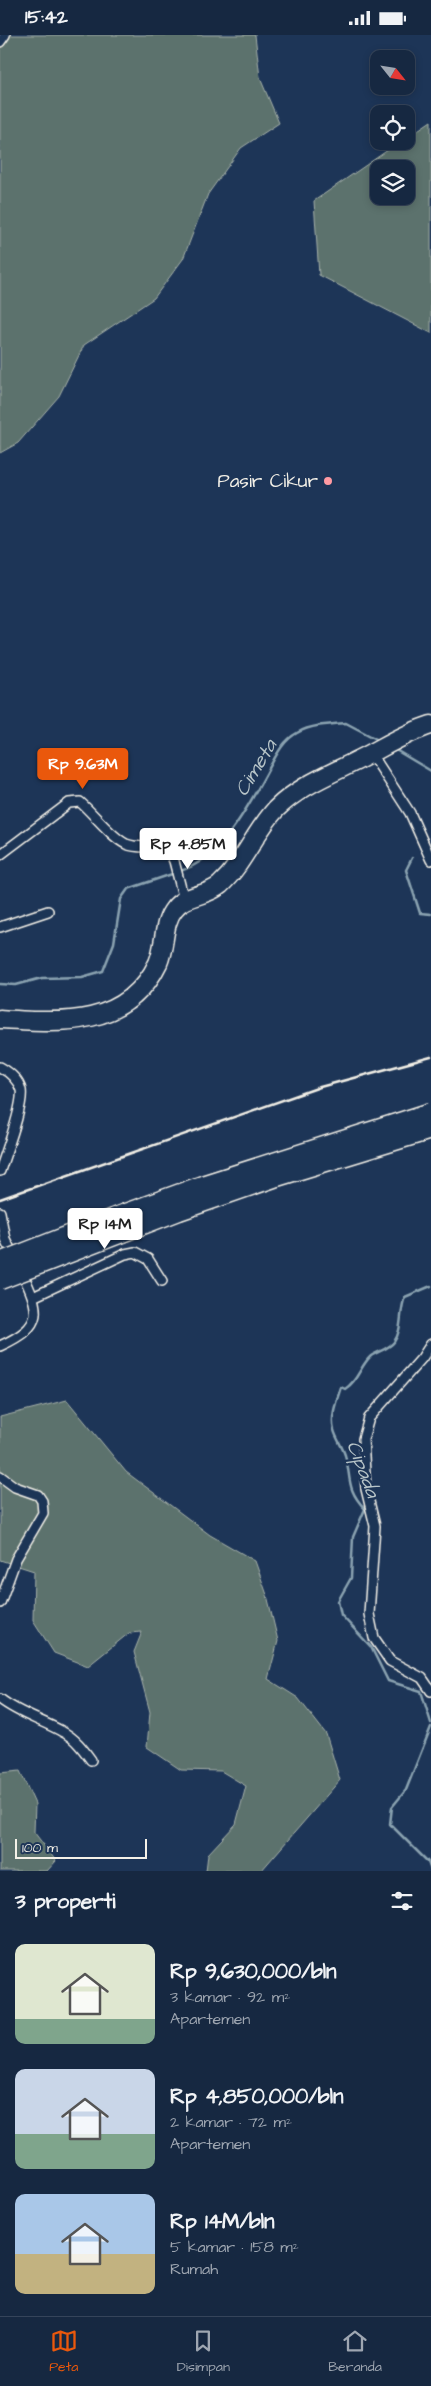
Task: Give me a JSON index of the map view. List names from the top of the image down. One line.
{"water":["Cimeta","Cipada"],"places":["Pasir Cikur"],"scale_bar":"100 m","north":"bottom right","page":{"status":"15:42","price":["Rp 9.63M","Rp 4.85M","Rp 14M"],"scale":"100 m","heading":"3 properti","list":[{"name":"Rp 9,630,000/bln","note":"3 kamar · 92 m² · Apartemen"},{"name":"Rp 4,850,000/bln","note":"2 kamar · 72 m² · Apartemen"},{"name":"Rp 14M/bln","note":"5 kamar · 158 m² · Rumah"}],"tabs":["Peta","Disimpan","Beranda"]}}
